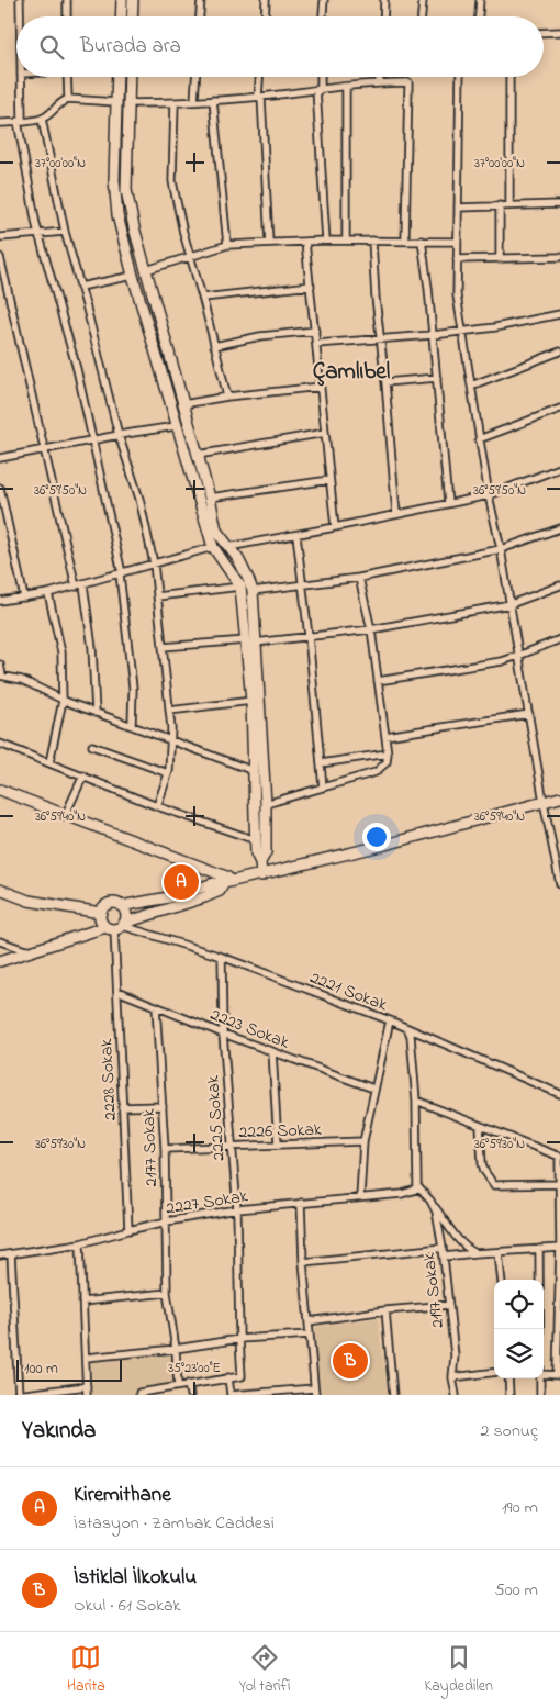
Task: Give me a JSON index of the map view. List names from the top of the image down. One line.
{"streets":{"street":["2221 Sokak","2223 Sokak","2228 Sokak","2225 Sokak","2226 Sokak","2177 Sokak","2227 Sokak","2197 Sokak"]},"crossings":[["2221 Sokak","2228 Sokak"],["2221 Sokak","2225 Sokak"],["2223 Sokak","2228 Sokak"],["2223 Sokak","2225 Sokak"],["2223 Sokak","2177 Sokak"],["2228 Sokak","2227 Sokak"],["2225 Sokak","2226 Sokak"],["2225 Sokak","2227 Sokak"],["2226 Sokak","2177 Sokak"],["2177 Sokak","2227 Sokak"],["2227 Sokak","2197 Sokak"]],"districts":["Çamlıbel"],"scale_bar":"100 m","page":{"search":"Burada ara","pins":["A","B"],"scale":"100 m","heading":["Yakında","2 sonuç"],"list":[{"mark":"A","name":"Kiremithane","note":"İstasyon · Zambak Caddesi","value":"190 m"},{"mark":"B","name":"İstiklal İlkokulu","note":"Okul · 61 Sokak","value":"500 m"}],"nav":["Harita","Yol tarifi","Kaydedilen"]},"coordinates":["37°00'00\"N","36°59'50\"N","36°59'40\"N","36°59'30\"N","35°23'00\"E"]}
